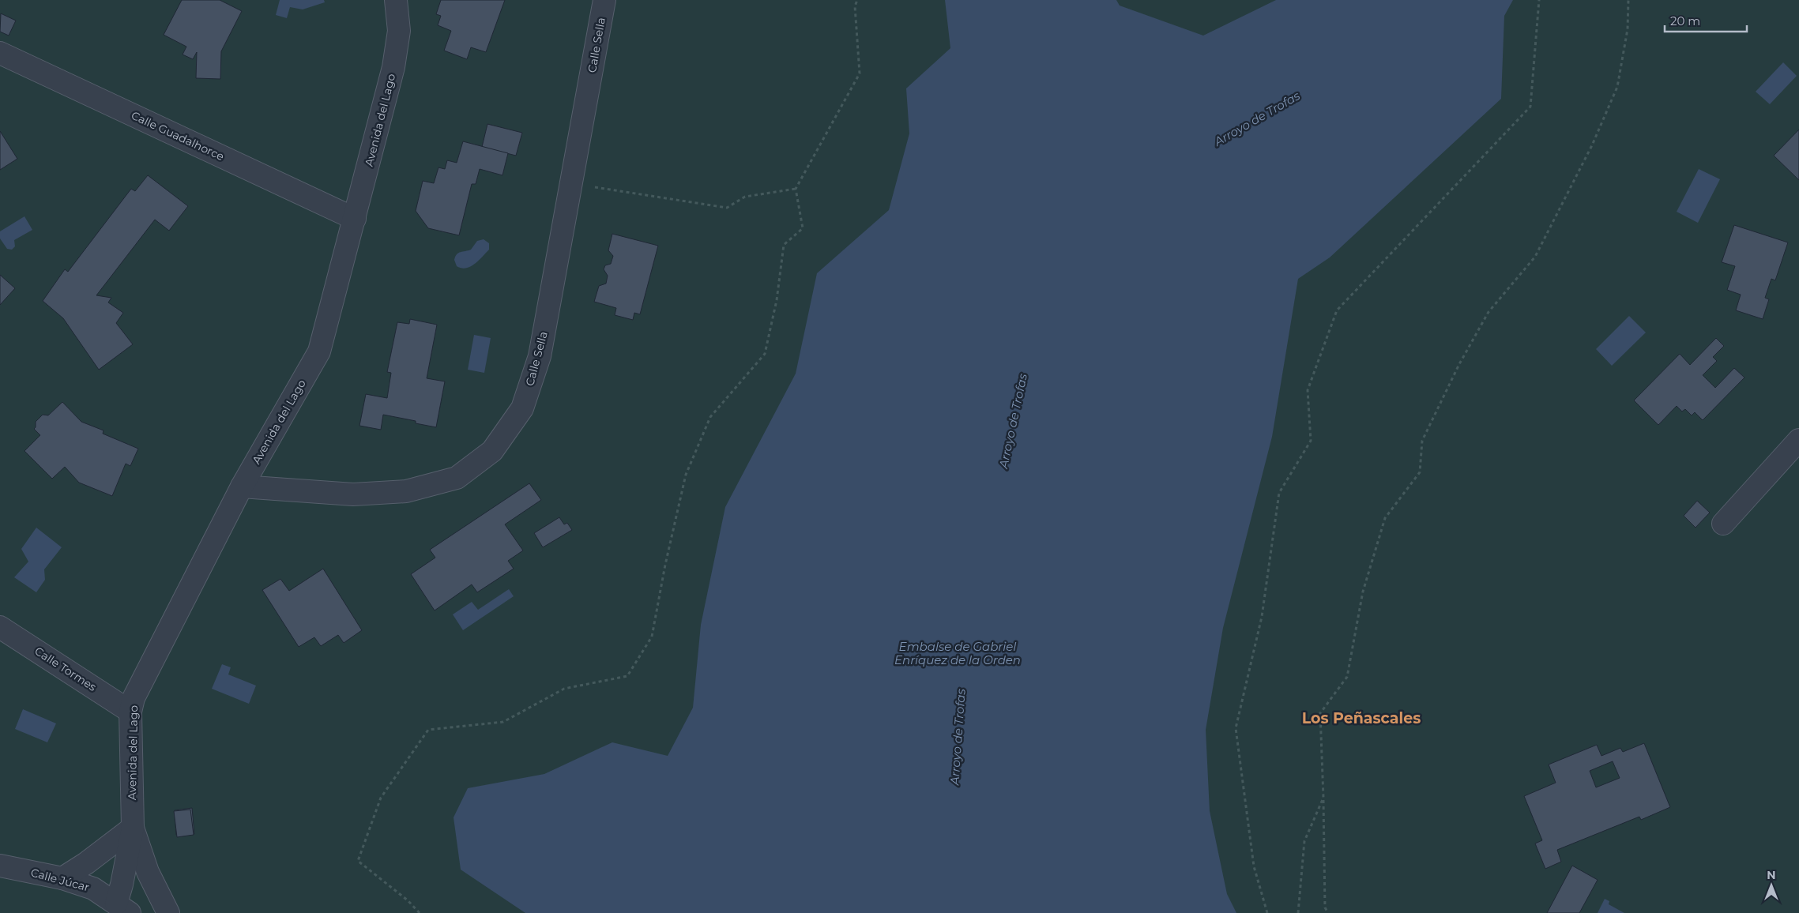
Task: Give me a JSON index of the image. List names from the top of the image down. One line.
{"streets":{"street":["Calle Sella","Avenida del Lago","Calle Guadalhorce","Calle Tormes","Calle Júcar"]},"crossings":[["Calle Sella","Avenida del Lago"],["Avenida del Lago","Calle Guadalhorce"],["Avenida del Lago","Calle Tormes"],["Avenida del Lago","Calle Júcar"]],"districts":["Los Peñascales"],"water":["Arroyo de Trofas","Embalse de Gabriel Enríquez de la Orden"],"scale_bar":"20 m","north":"top"}
